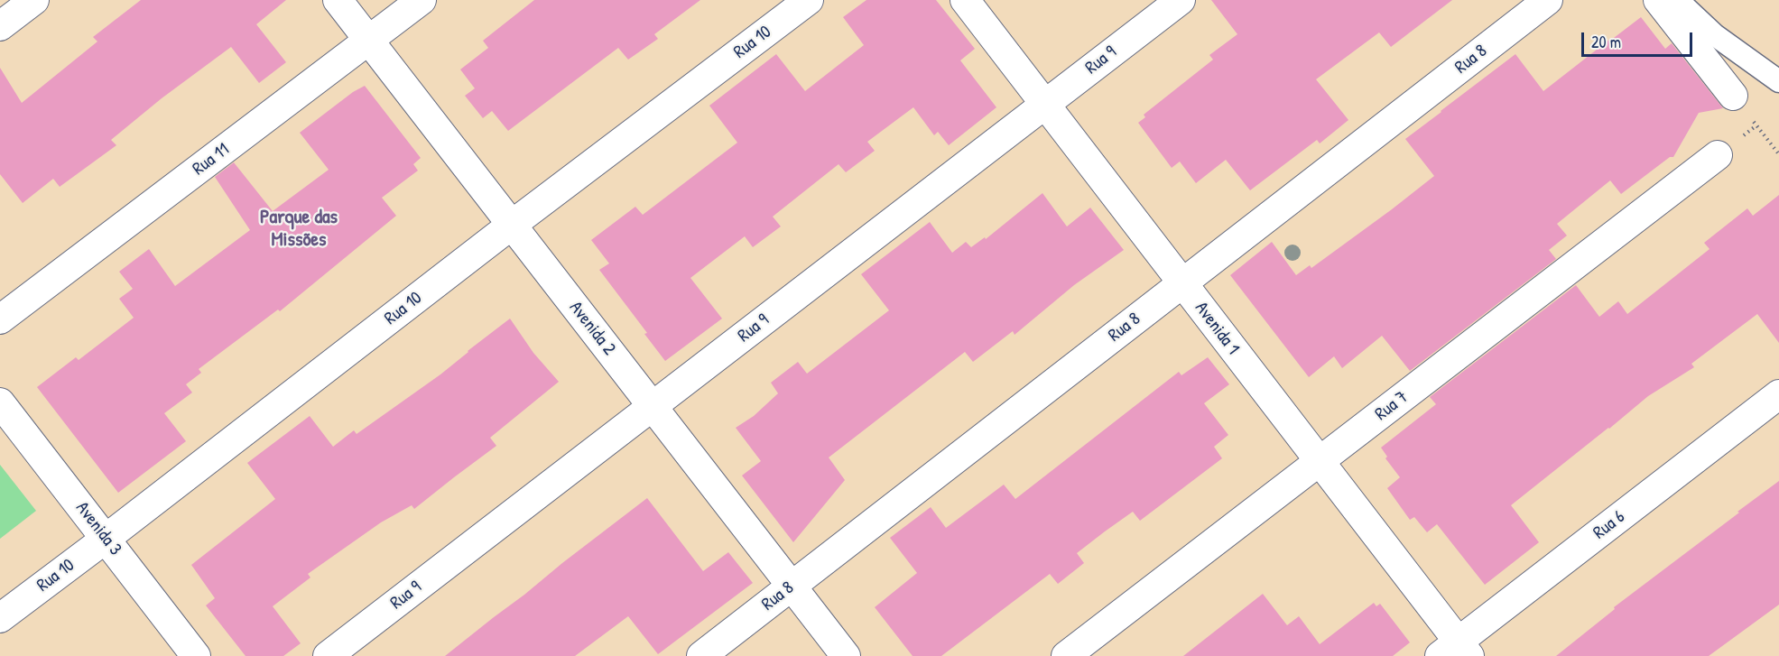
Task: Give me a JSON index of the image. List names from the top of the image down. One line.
{"streets":{"street":["Rua 10","Rua 8","Rua 9","Rua 11","Avenida 2","Avenida 1","Rua 7","Rua 6","Avenida 3"]},"crossings":[["Rua 10","Avenida 2"],["Rua 10","Avenida 3"],["Rua 8","Avenida 2"],["Rua 8","Avenida 1"],["Rua 9","Avenida 2"],["Rua 9","Avenida 1"],["Rua 11","Avenida 2"],["Avenida 1","Rua 7"],["Avenida 1","Rua 6"]],"districts":["Parque das Missões"],"scale_bar":"20 m"}
